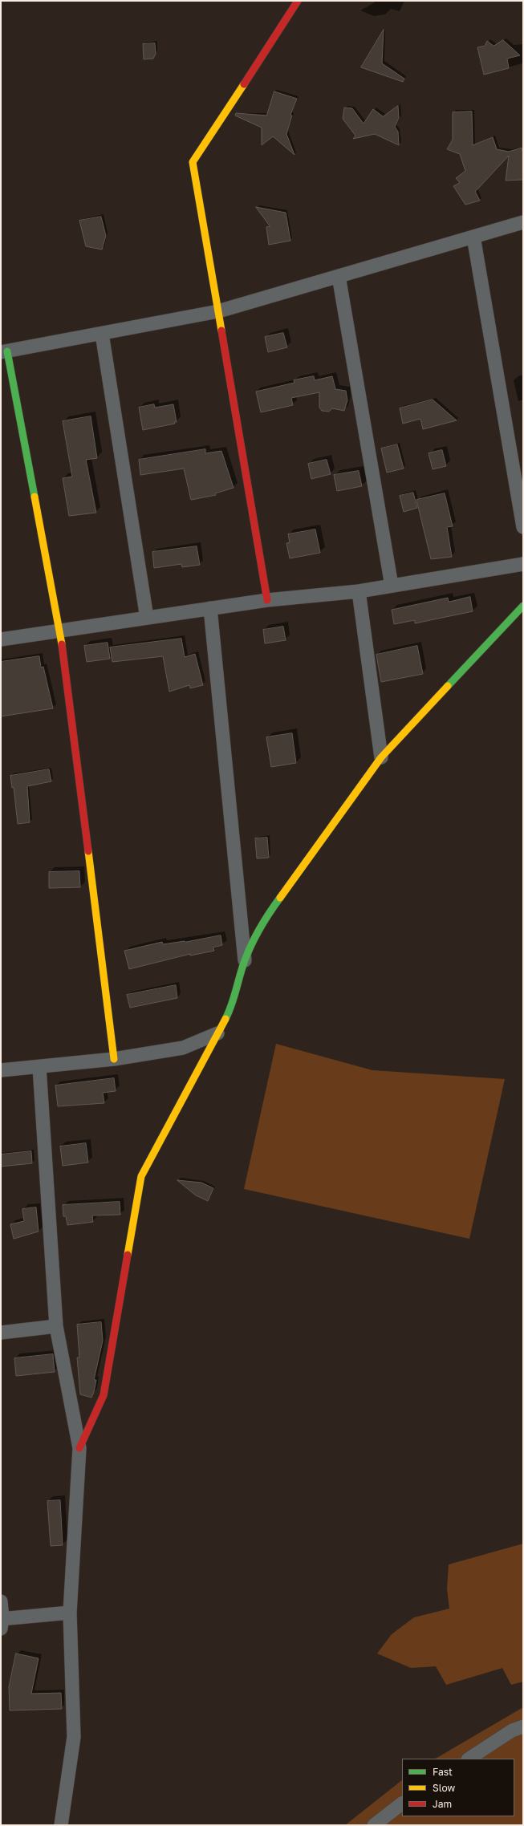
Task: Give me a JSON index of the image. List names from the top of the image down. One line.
{"legend":["Fast","Slow","Jam"]}
